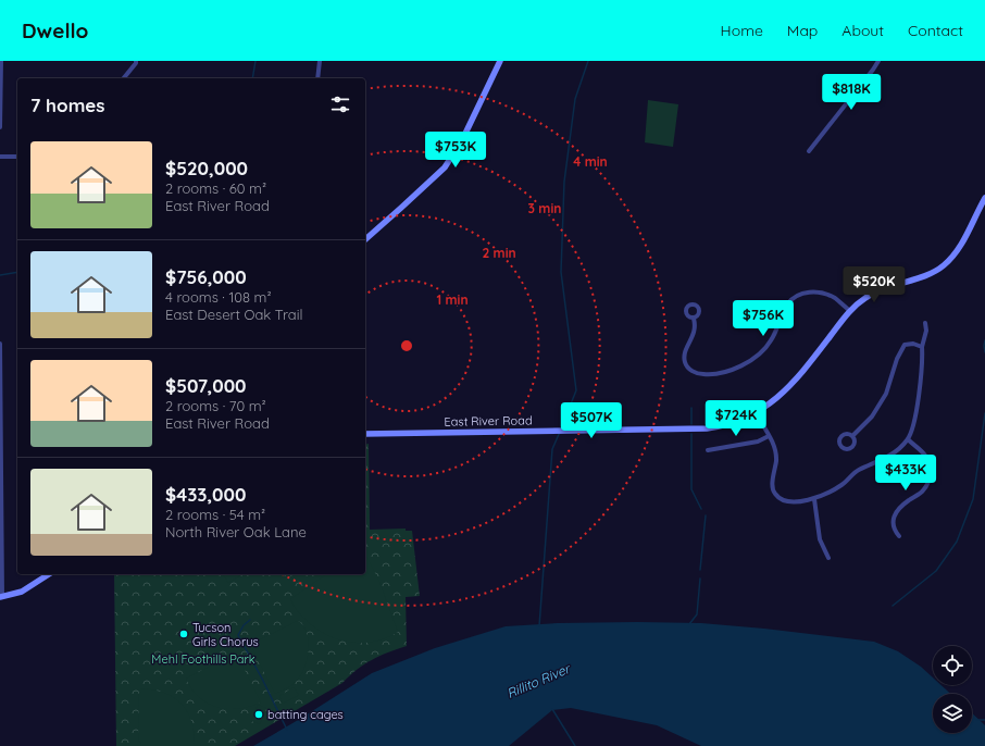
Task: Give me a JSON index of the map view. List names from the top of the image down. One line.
{"streets":{"street":["East River Road"]},"water":["Rillito River"],"parks":["Mehl Foothills Park"],"places":["Tucson Girls Chorus","batting cages"],"page":{"header":"Dwello","nav":["Home","Map","About","Contact"],"price":["$818K","$753K","$520K","$756K","$724K","$507K","$433K"],"heading":"7 homes","list":[{"name":"$520,000","note":"2 rooms · 60 m² · East River Road"},{"name":"$756,000","note":"4 rooms · 108 m² · East Desert Oak Trail"},{"name":"$507,000","note":"2 rooms · 70 m² · East River Road"},{"name":"$433,000","note":"2 rooms · 54 m² · North River Oak Lane"}]},"rings":["4 min","3 min","2 min","1 min"]}
